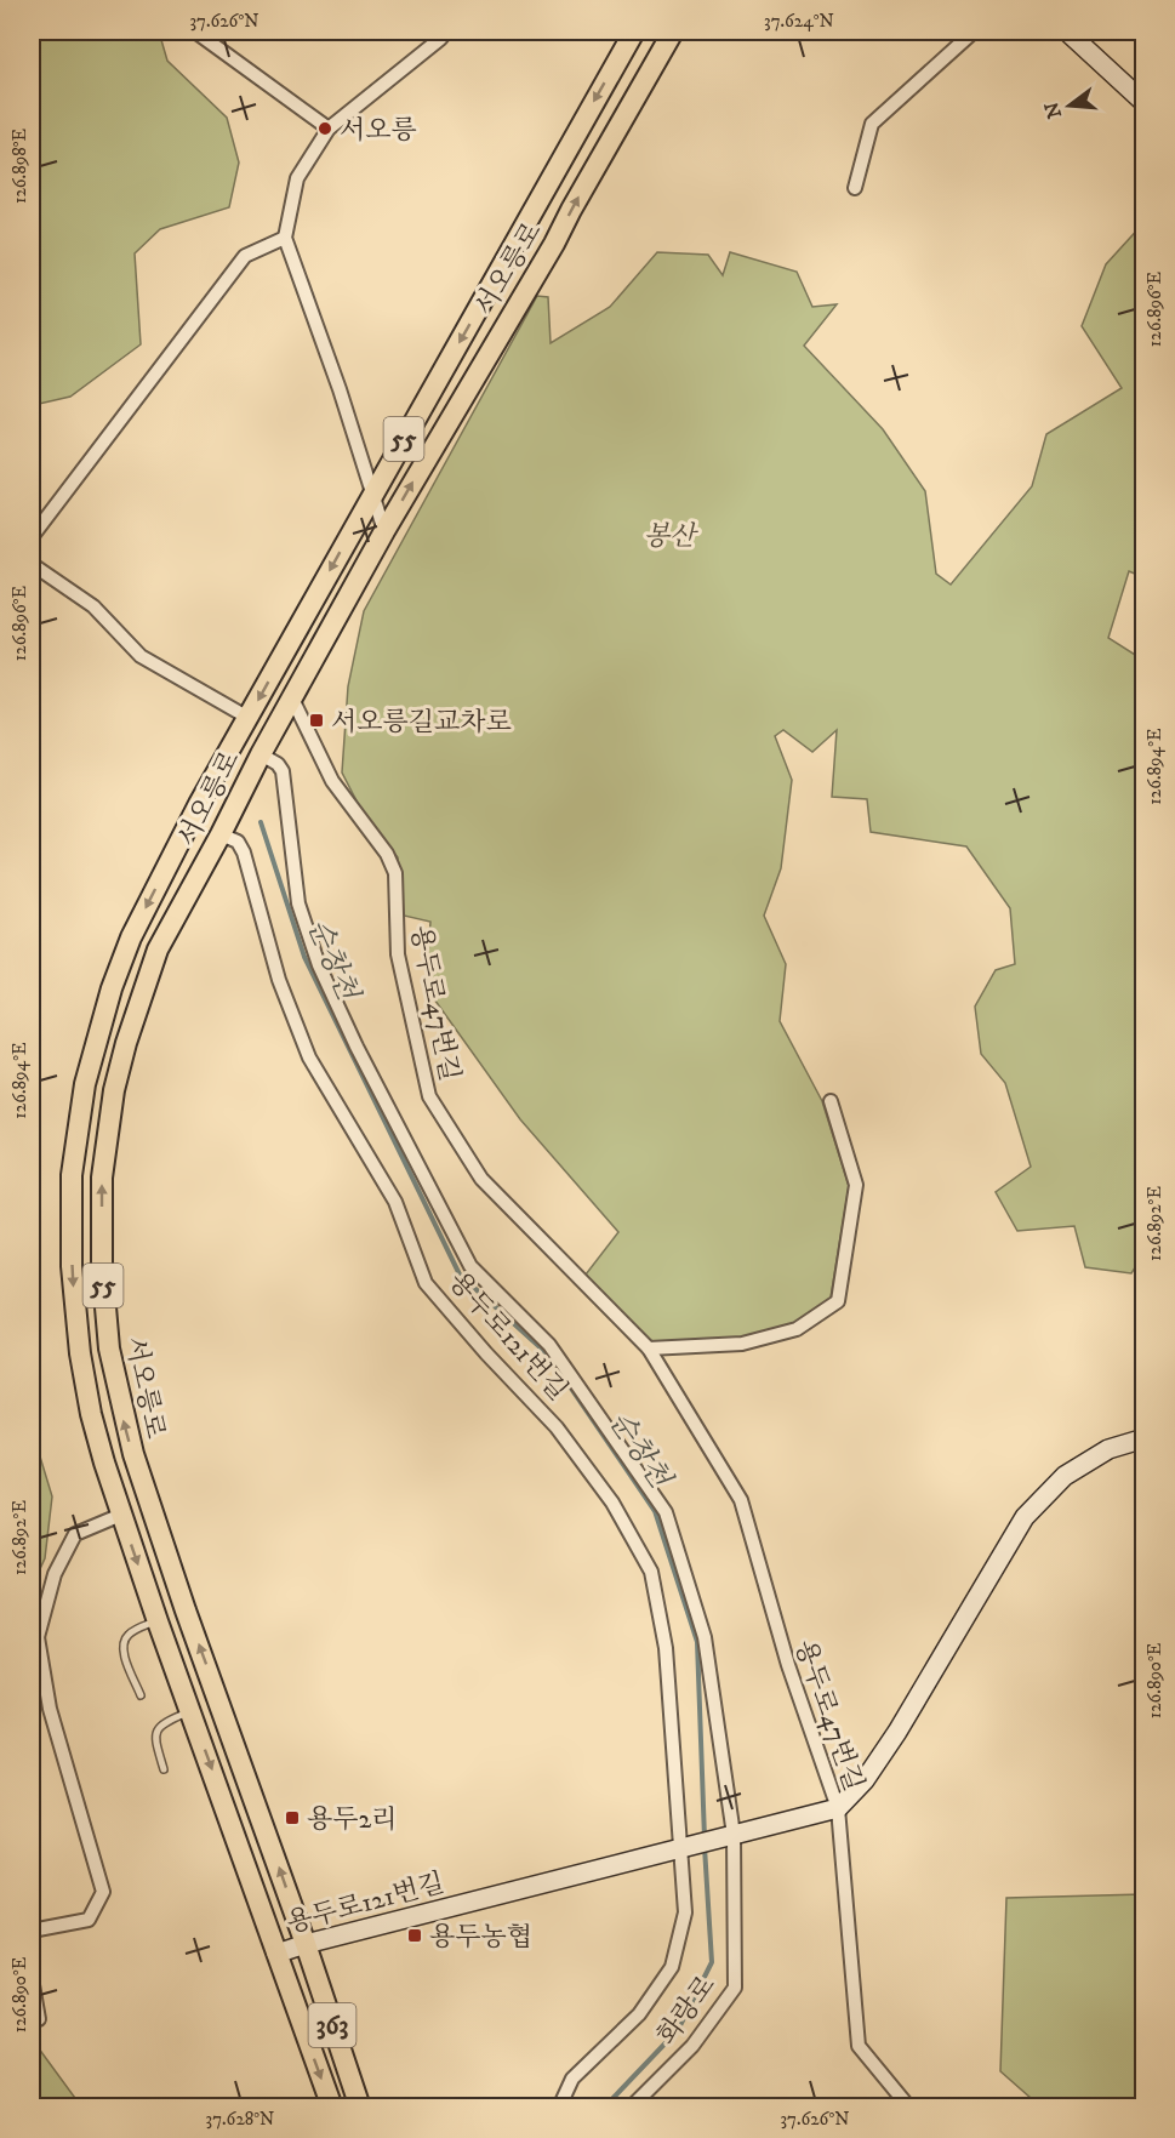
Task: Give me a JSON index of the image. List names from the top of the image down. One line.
{"streets":{"main road":["서오릉로","55","용두로121번길","363"],"street":["용두로47번길","화랑로"]},"crossings":[["서오릉로","용두로47번길"],["서오릉로","용두로121번길"],["서오릉로","화랑로"]],"water":["순창천"],"parks":["봉산"],"places":{"other":["서오릉"],"transit":["서오릉길교차로","용두2리","용두농협"]},"north":"left","coordinates":["37.626°N","37.624°N","126.898°E","126.896°E","126.894°E","126.892°E","126.890°E","37.628°N"]}
